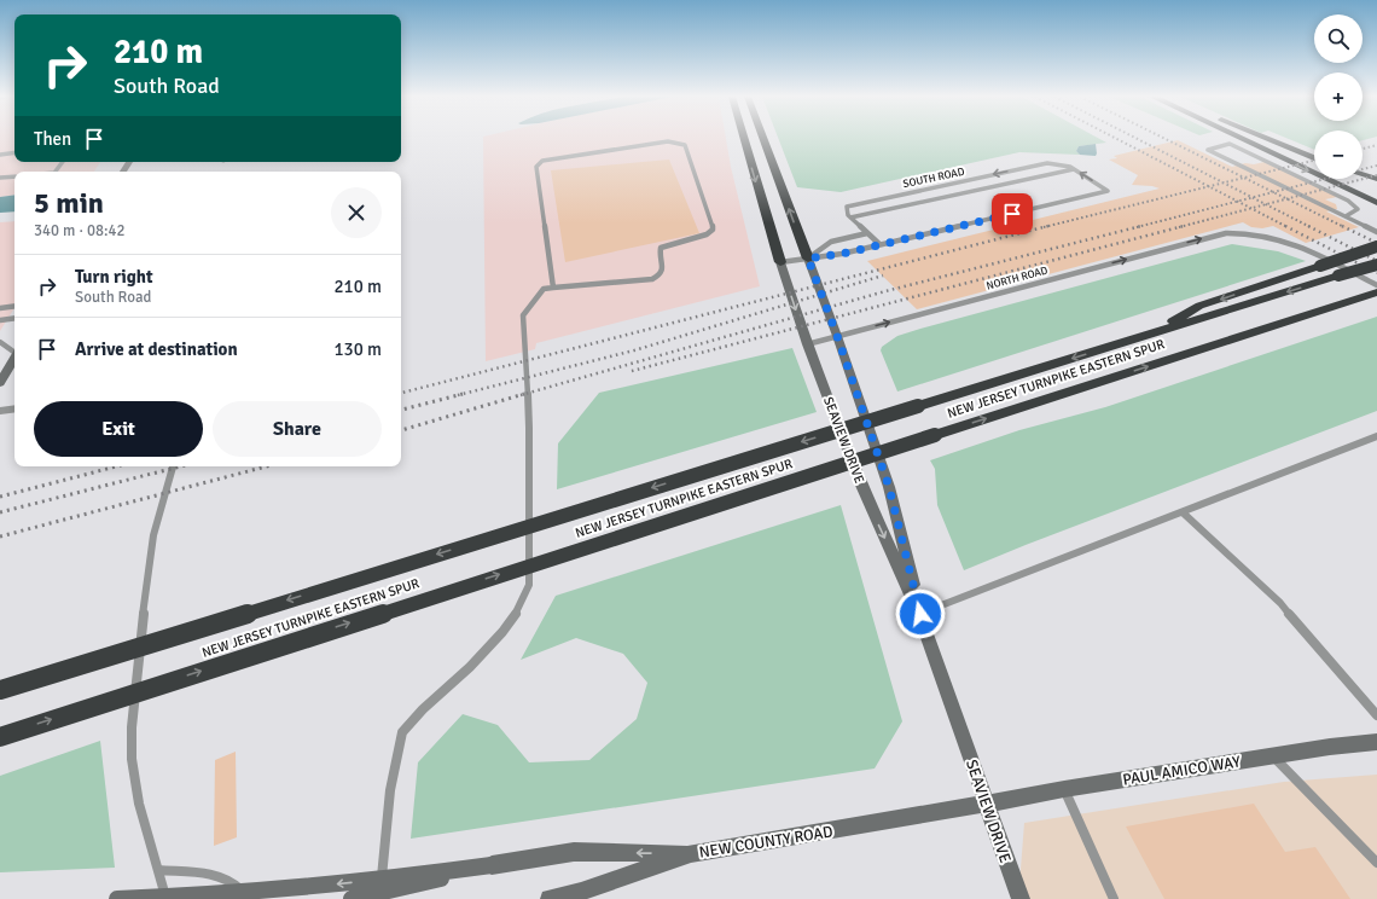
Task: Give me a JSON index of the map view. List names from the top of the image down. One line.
{"streets":{"highway":["NEW JERSEY TURNPIKE EASTERN SPUR"],"main road":["SEAVIEW DRIVE","PAUL AMICO WAY","NEW COUNTY ROAD"],"lane":["SOUTH ROAD","NORTH ROAD"]},"crossings":[["SOUTH ROAD","SEAVIEW DRIVE"],["NORTH ROAD","NEW JERSEY TURNPIKE EASTERN SPUR"],["NORTH ROAD","SEAVIEW DRIVE"],["SEAVIEW DRIVE","PAUL AMICO WAY"],["SEAVIEW DRIVE","NEW COUNTY ROAD"],["PAUL AMICO WAY","NEW COUNTY ROAD"]],"one_way":["NORTH ROAD"],"page":{"map_buttons":["+","−"],"turn":["210 m","South Road"],"then":"Then","heading":["5 min","340 m · 08:42"],"list":[{"name":"Turn right","note":"South Road","value":"210 m"},{"name":"Arrive at destination","value":"130 m"}],"buttons":["Exit","Share"]}}
